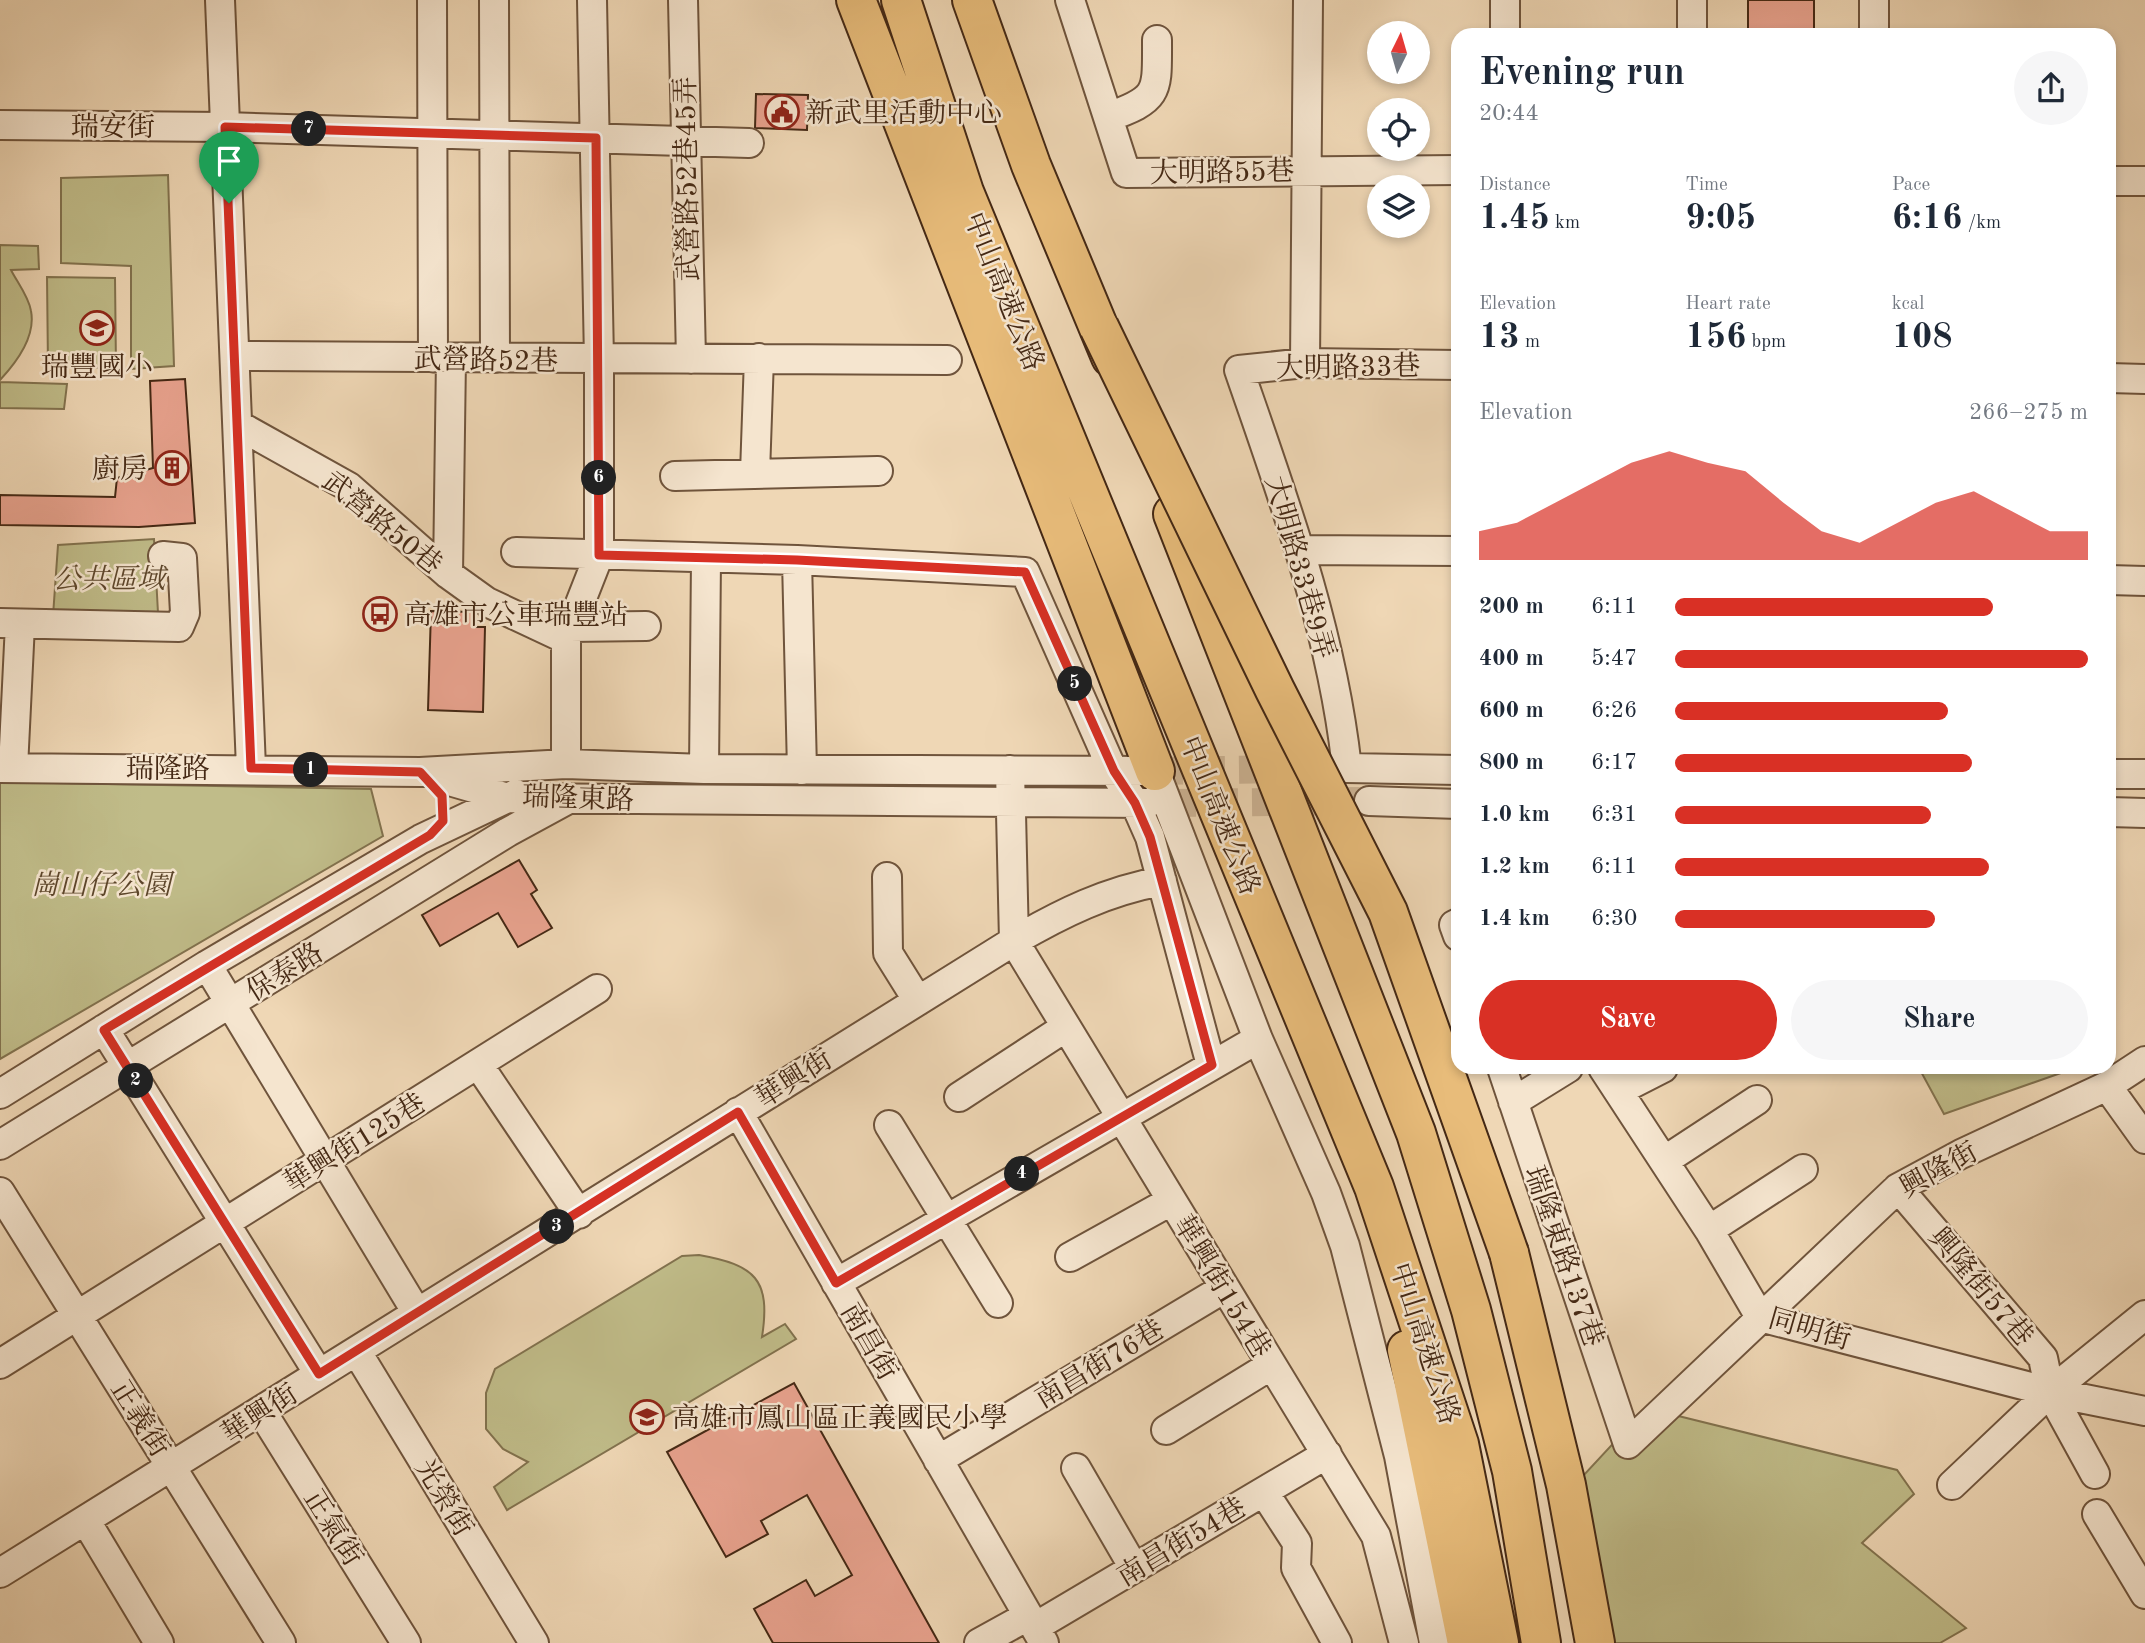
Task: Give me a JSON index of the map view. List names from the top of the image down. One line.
{"streets":{"highway":["中山高速公路"],"street":["瑞安街","大明路55巷","武營路52巷45弄","武營路52巷","大明路33巷","武營路50巷","大明路33巷9弄","瑞隆路","瑞隆東路","保泰路","華興街","華興街125巷","興隆街","瑞隆東路137巷","華興街154巷","興隆街57巷","同明街","南昌街","南昌街76巷","正義街","光榮街","正氣街","南昌街54巷"]},"crossings":[["瑞安街","武營路52巷45弄"],["武營路52巷45弄","武營路52巷"],["大明路33巷","大明路33巷9弄"],["瑞隆路","瑞隆東路"],["瑞隆路","保泰路"],["瑞隆東路","保泰路"],["華興街","華興街154巷"],["華興街","南昌街"],["華興街","正義街"],["華興街","光榮街"],["華興街","正氣街"],["華興街125巷","正義街"],["興隆街","瑞隆東路137巷"],["興隆街","興隆街57巷"],["興隆街","同明街"],["華興街154巷","南昌街76巷"],["華興街154巷","南昌街54巷"],["興隆街57巷","同明街"],["南昌街","南昌街76巷"],["南昌街","南昌街54巷"]],"parks":["公共區域","崗山仔公園"],"places":{"public building":["新武里活動中心"],"school or university":["瑞豐國小","高雄市鳳山區正義國民小學"],"building":["廚房"],"bus stop":["高雄市公車瑞豐站"]},"north":"top","page":{"heading":["Evening run","20:44"],"pins":["7","6","5","1","2","4","3"],"stats":[["Distance","1.45 km"],["Time","9:05"],["Pace","6:16 /km"],["Elevation","13 m"],["Heart rate","156 bpm"],["kcal","108"]],"chart":["Elevation","266–275 m"],"list":[{"name":"200 m","note":"6:11"},{"name":"400 m","note":"5:47"},{"name":"600 m","note":"6:26"},{"name":"800 m","note":"6:17"},{"name":"1.0 km","note":"6:31"},{"name":"1.2 km","note":"6:11"},{"name":"1.4 km","note":"6:30"}],"buttons":["Save","Share"]}}
